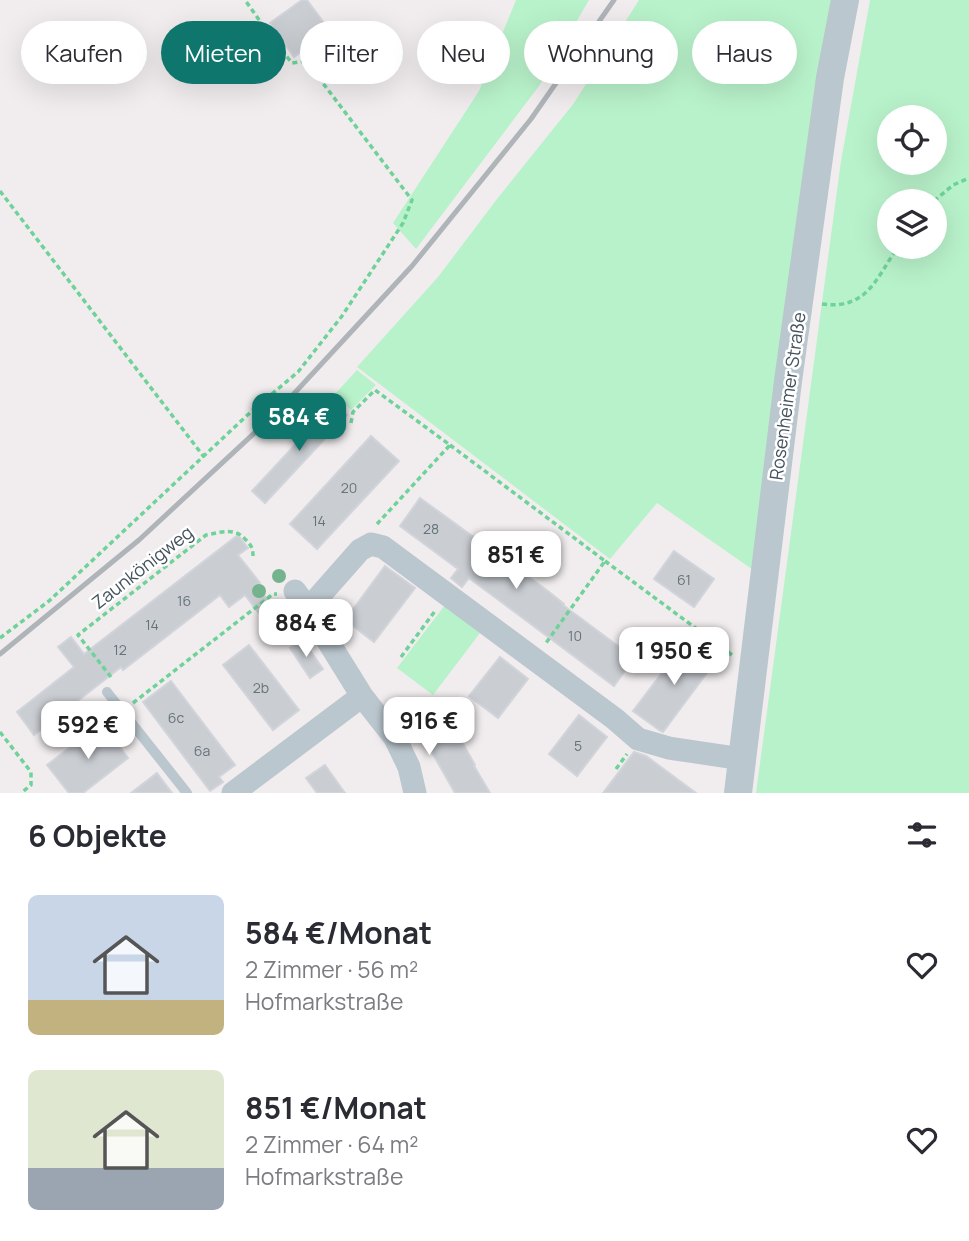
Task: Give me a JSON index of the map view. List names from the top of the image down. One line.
{"streets":{"street":["Rosenheimer Straße"],"path":["Zaunkönigweg"]},"house_numbers":["20","14","28","61","16","14","10","12","2b","6c","5","6a"],"page":{"chip":["Kaufen","Mieten","Filter","Neu","Wohnung","Haus"],"price":["584 €","851 €","884 €","1 950 €","916 €","592 €"],"heading":"6 Objekte","list":[{"name":"584 €/Monat","note":"2 Zimmer · 56 m² · Hofmarkstraße"},{"name":"851 €/Monat","note":"2 Zimmer · 64 m² · Hofmarkstraße"}]}}
